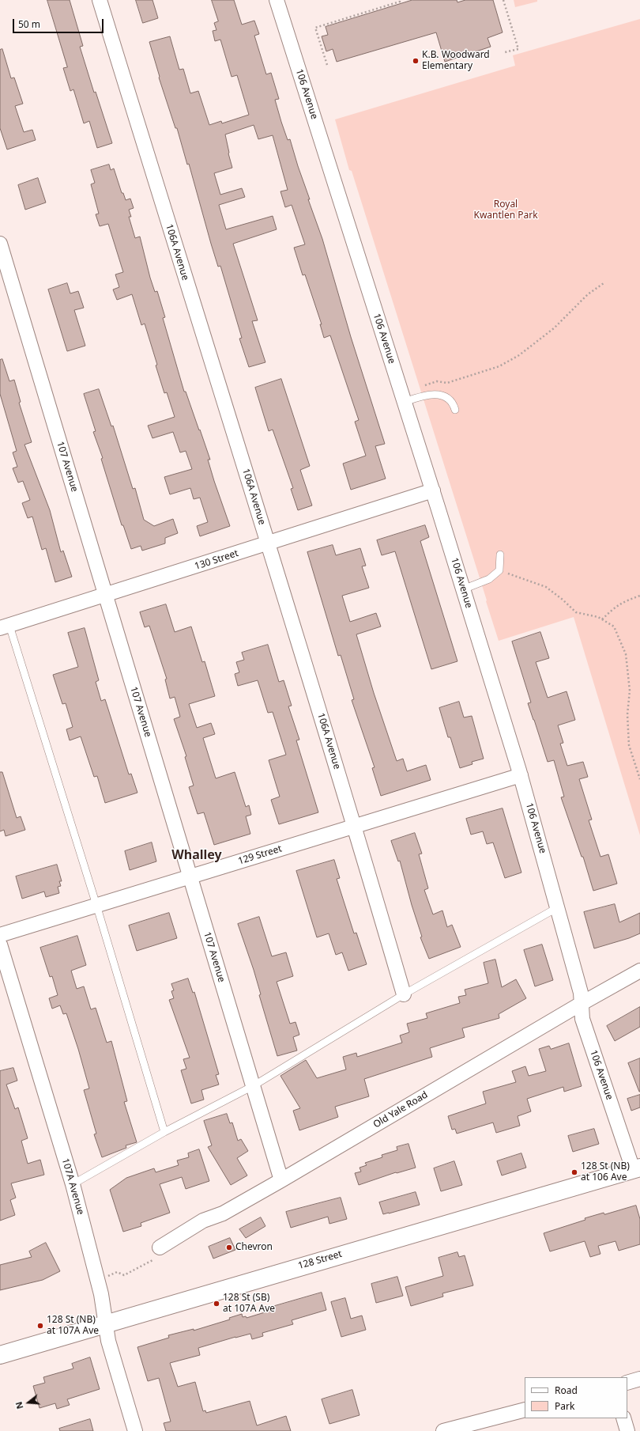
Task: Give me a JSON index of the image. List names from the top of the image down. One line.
{"streets":{"main road":["128 Street"],"street":["106 Avenue","106A Avenue","107 Avenue","130 Street","129 Street","Old Yale Road","107A Avenue"]},"crossings":[["106 Avenue","130 Street"],["106 Avenue","129 Street"],["106 Avenue","Old Yale Road"],["106 Avenue","128 Street"],["106A Avenue","130 Street"],["106A Avenue","129 Street"],["107 Avenue","130 Street"],["107 Avenue","129 Street"],["107 Avenue","Old Yale Road"],["107A Avenue","128 Street"]],"districts":["Whalley"],"parks":["Royal Kwantlen Park"],"places":["K.B. Woodward Elementary","128 St (NB) at 106 Ave","Chevron","128 St (SB) at 107A Ave","128 St (NB) at 107A Ave"],"legend":["Road","Park"],"scale_bar":"50 m","north":"left"}
